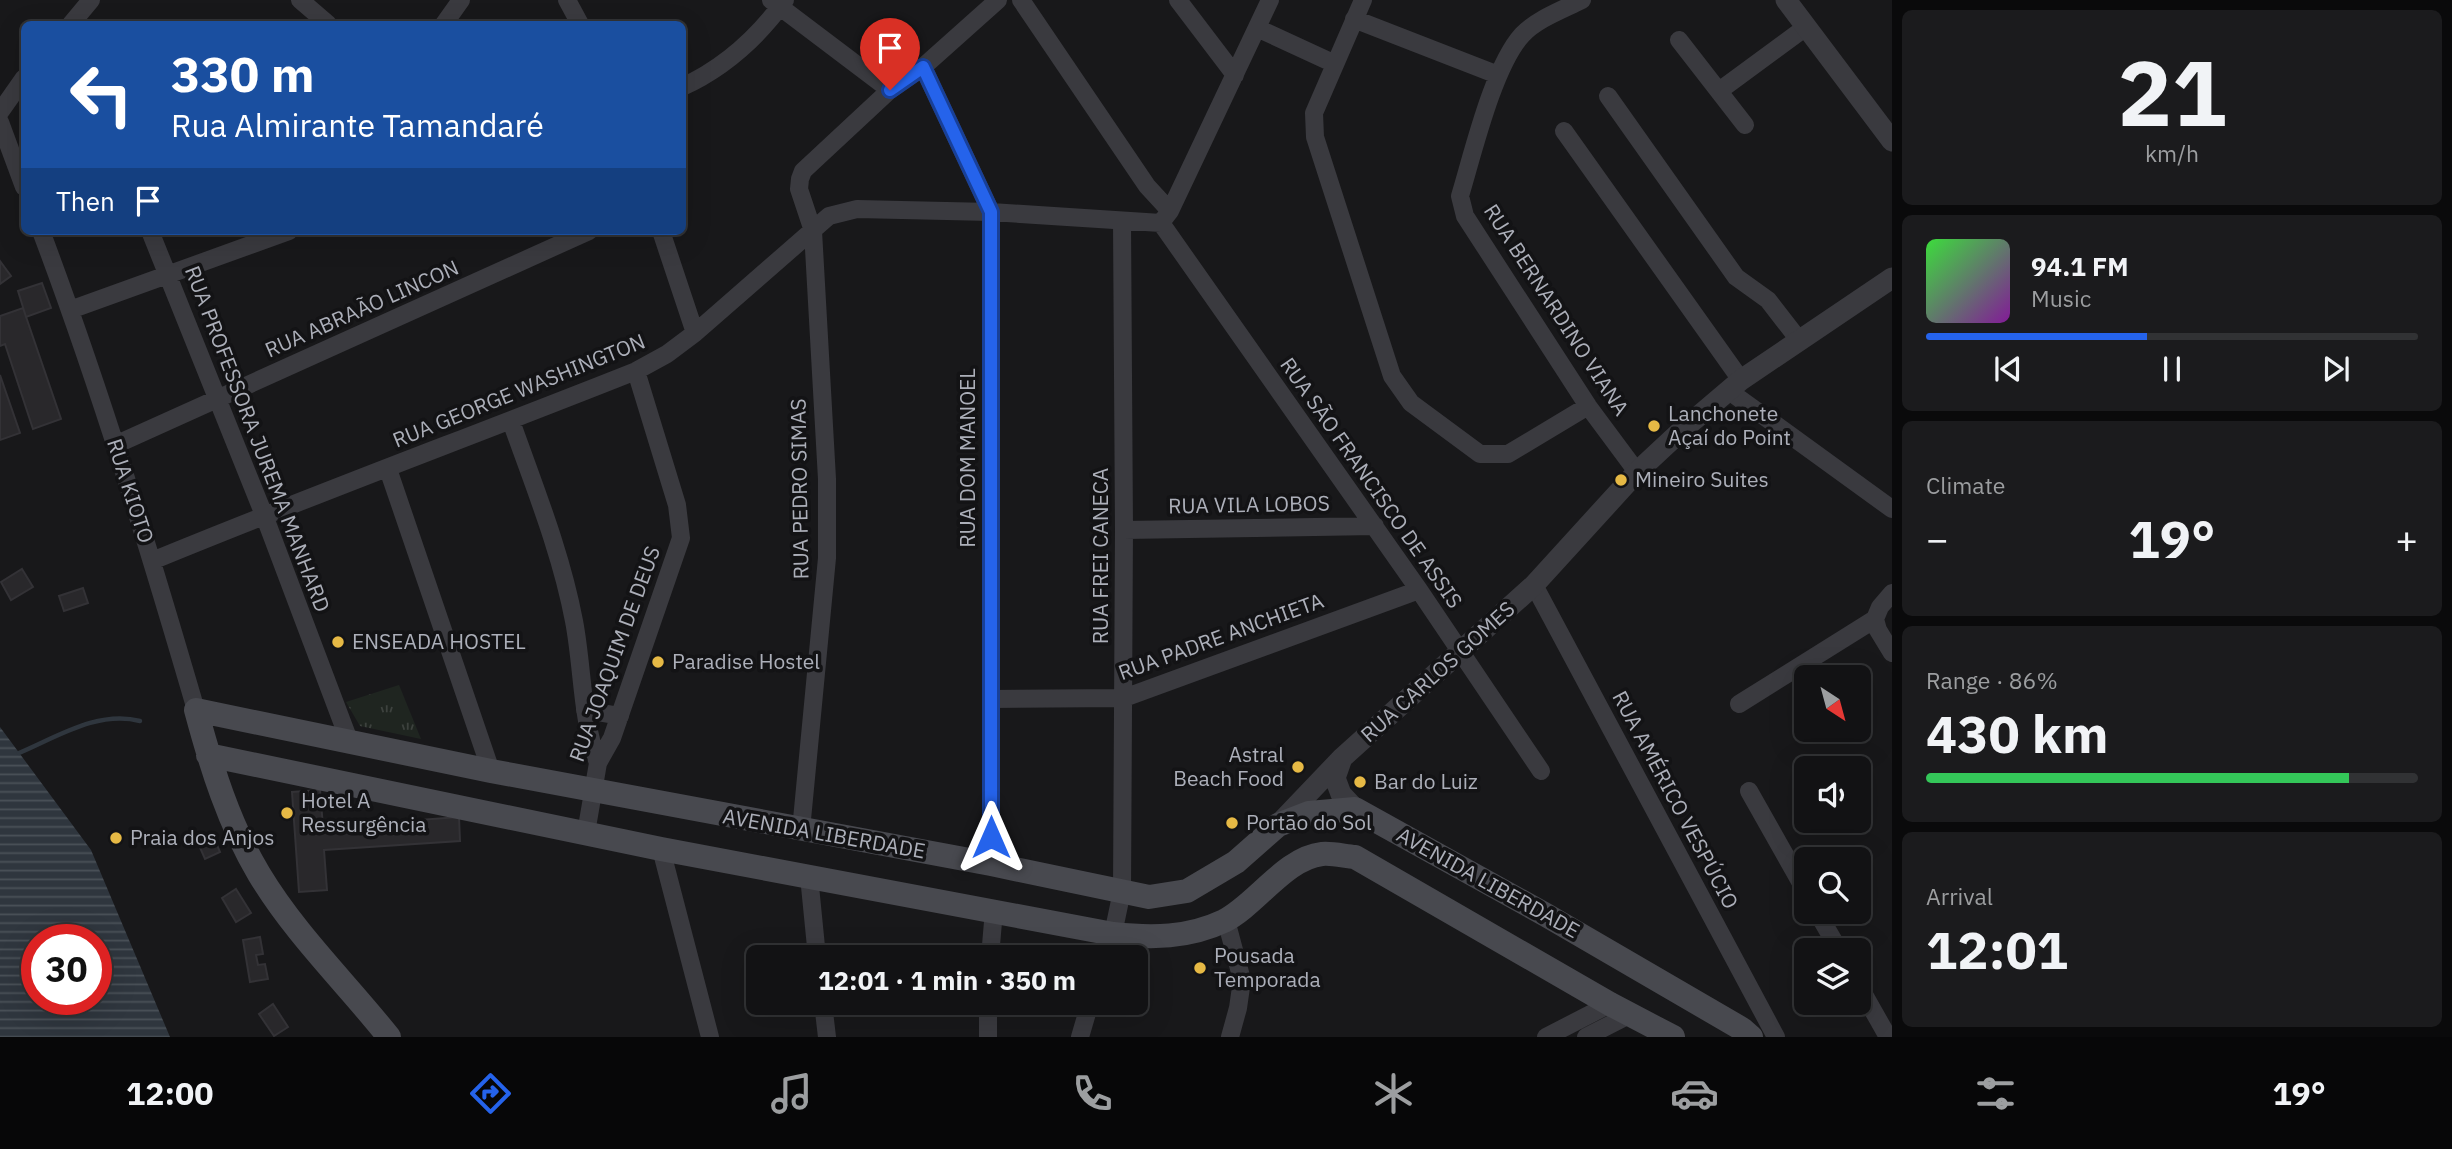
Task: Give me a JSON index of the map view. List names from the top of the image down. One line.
{"streets":{"main road":["RUA KIOTO","AVENIDA LIBERDADE"],"street":["RUA ABRAÃO LINCON","RUA BERNARDINO VIANA","RUA GEORGE WASHINGTON","RUA PROFESSORA JUREMA MANHARD","RUA DOM MANOEL","RUA SÃO FRANCISCO DE ASSIS","RUA PEDRO SIMAS","RUA VILA LOBOS","RUA FREI CANECA","RUA PADRE ANCHIETA","RUA JOAQUIM DE DEUS","RUA CARLOS GOMES","RUA AMÉRICO VESPÚCIO"]},"crossings":[["RUA ABRAÃO LINCON","RUA PROFESSORA JUREMA MANHARD"],["RUA ABRAÃO LINCON","RUA KIOTO"],["RUA BERNARDINO VIANA","RUA CARLOS GOMES"],["RUA GEORGE WASHINGTON","RUA PROFESSORA JUREMA MANHARD"],["RUA GEORGE WASHINGTON","RUA DOM MANOEL"],["RUA GEORGE WASHINGTON","RUA SÃO FRANCISCO DE ASSIS"],["RUA GEORGE WASHINGTON","RUA PEDRO SIMAS"],["RUA GEORGE WASHINGTON","RUA KIOTO"],["RUA GEORGE WASHINGTON","RUA FREI CANECA"],["RUA GEORGE WASHINGTON","RUA JOAQUIM DE DEUS"],["RUA PROFESSORA JUREMA MANHARD","AVENIDA LIBERDADE"],["RUA DOM MANOEL","RUA PEDRO SIMAS"],["RUA DOM MANOEL","RUA PADRE ANCHIETA"],["RUA DOM MANOEL","AVENIDA LIBERDADE"],["RUA SÃO FRANCISCO DE ASSIS","RUA VILA LOBOS"],["RUA SÃO FRANCISCO DE ASSIS","RUA PADRE ANCHIETA"],["RUA SÃO FRANCISCO DE ASSIS","RUA CARLOS GOMES"],["RUA PEDRO SIMAS","AVENIDA LIBERDADE"],["RUA KIOTO","AVENIDA LIBERDADE"],["RUA VILA LOBOS","RUA FREI CANECA"],["RUA FREI CANECA","RUA PADRE ANCHIETA"],["RUA FREI CANECA","AVENIDA LIBERDADE"],["RUA JOAQUIM DE DEUS","AVENIDA LIBERDADE"],["RUA CARLOS GOMES","RUA AMÉRICO VESPÚCIO"],["RUA CARLOS GOMES","AVENIDA LIBERDADE"]],"places":["Lanchonete Açaí do Point","Mineiro Suites","ENSEADA HOSTEL","Paradise Hostel","Astral Beach Food","Bar do Luiz","Hotel A Ressurgência","Portão do Sol","Praia dos Anjos","Pousada Temporada"],"north":"bottom right","page":{"tile":[["21","km/h"],"Climate",["Range · 86%","430 km"],["Arrival","12:01"]],"turn":["330 m","Rua Almirante Tamandaré"],"then":"Then","song":["94.1 FM","Music"],"heat":["−","19°","+"],"limit":"30","trip":"12:01 · 1 min · 350 m","tabs":["12:00","19°"]}}
